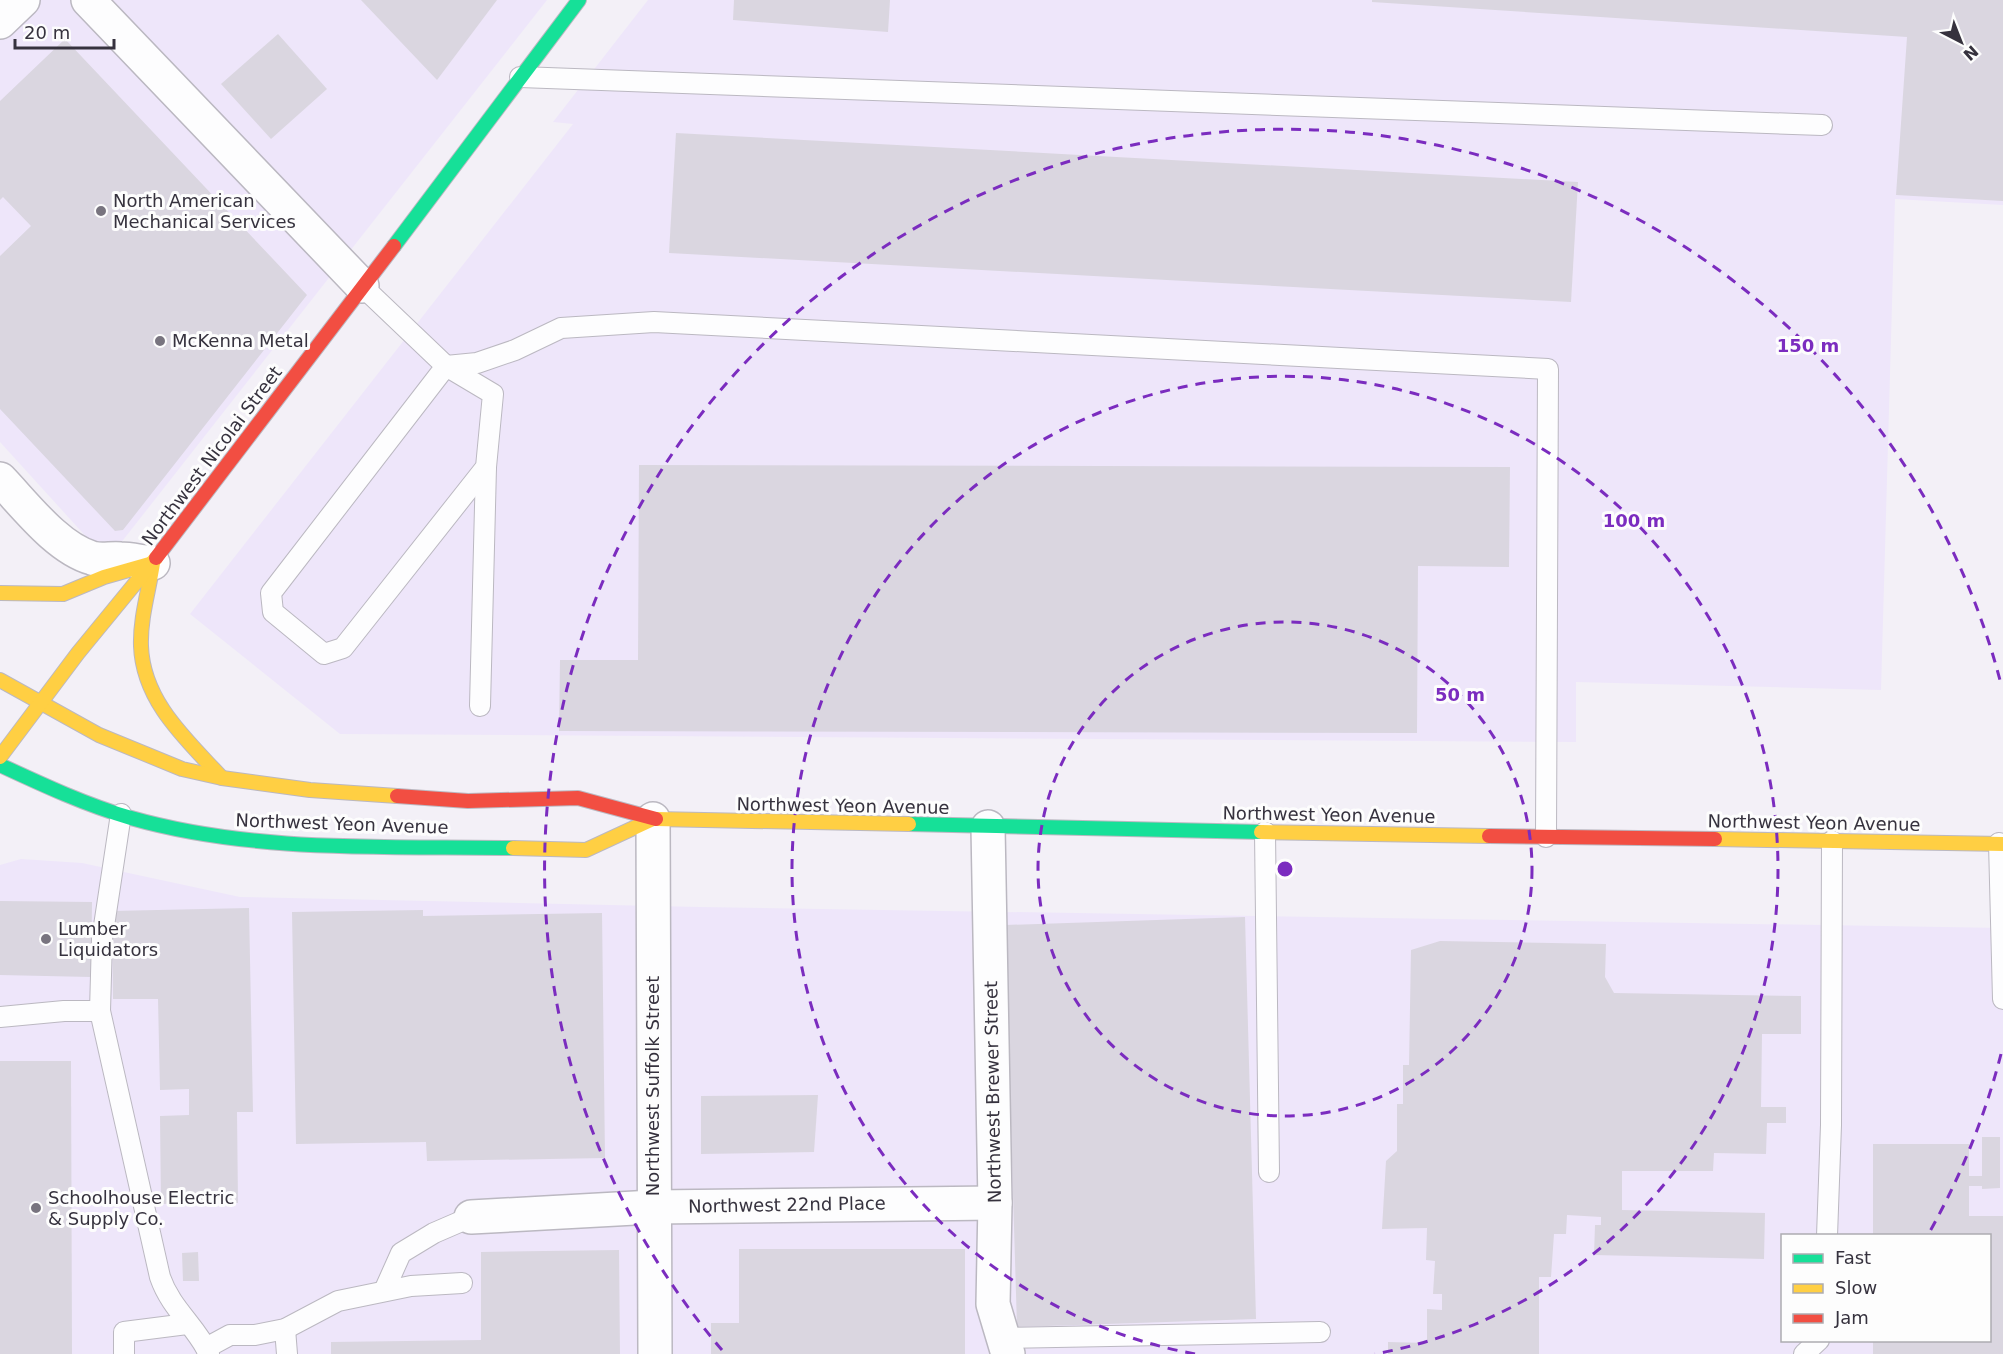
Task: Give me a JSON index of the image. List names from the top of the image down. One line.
{"streets":{"main road":["Northwest Nicolai Street","Northwest Yeon Avenue"],"street":["Northwest Suffolk Street","Northwest Brewer Street","Northwest 22nd Place"]},"crossings":[["Northwest Nicolai Street","Northwest Yeon Avenue"],["Northwest Yeon Avenue","Northwest Suffolk Street"],["Northwest Yeon Avenue","Northwest Brewer Street"],["Northwest Suffolk Street","Northwest 22nd Place"],["Northwest Brewer Street","Northwest 22nd Place"]],"places":["North American Mechanical Services","McKenna Metal","Lumber Liquidators","Schoolhouse Electric & Supply Co."],"legend":["Fast","Slow","Jam"],"scale_bar":"20 m","north":"bottom right","rings":["150 m","100 m","50 m"]}
